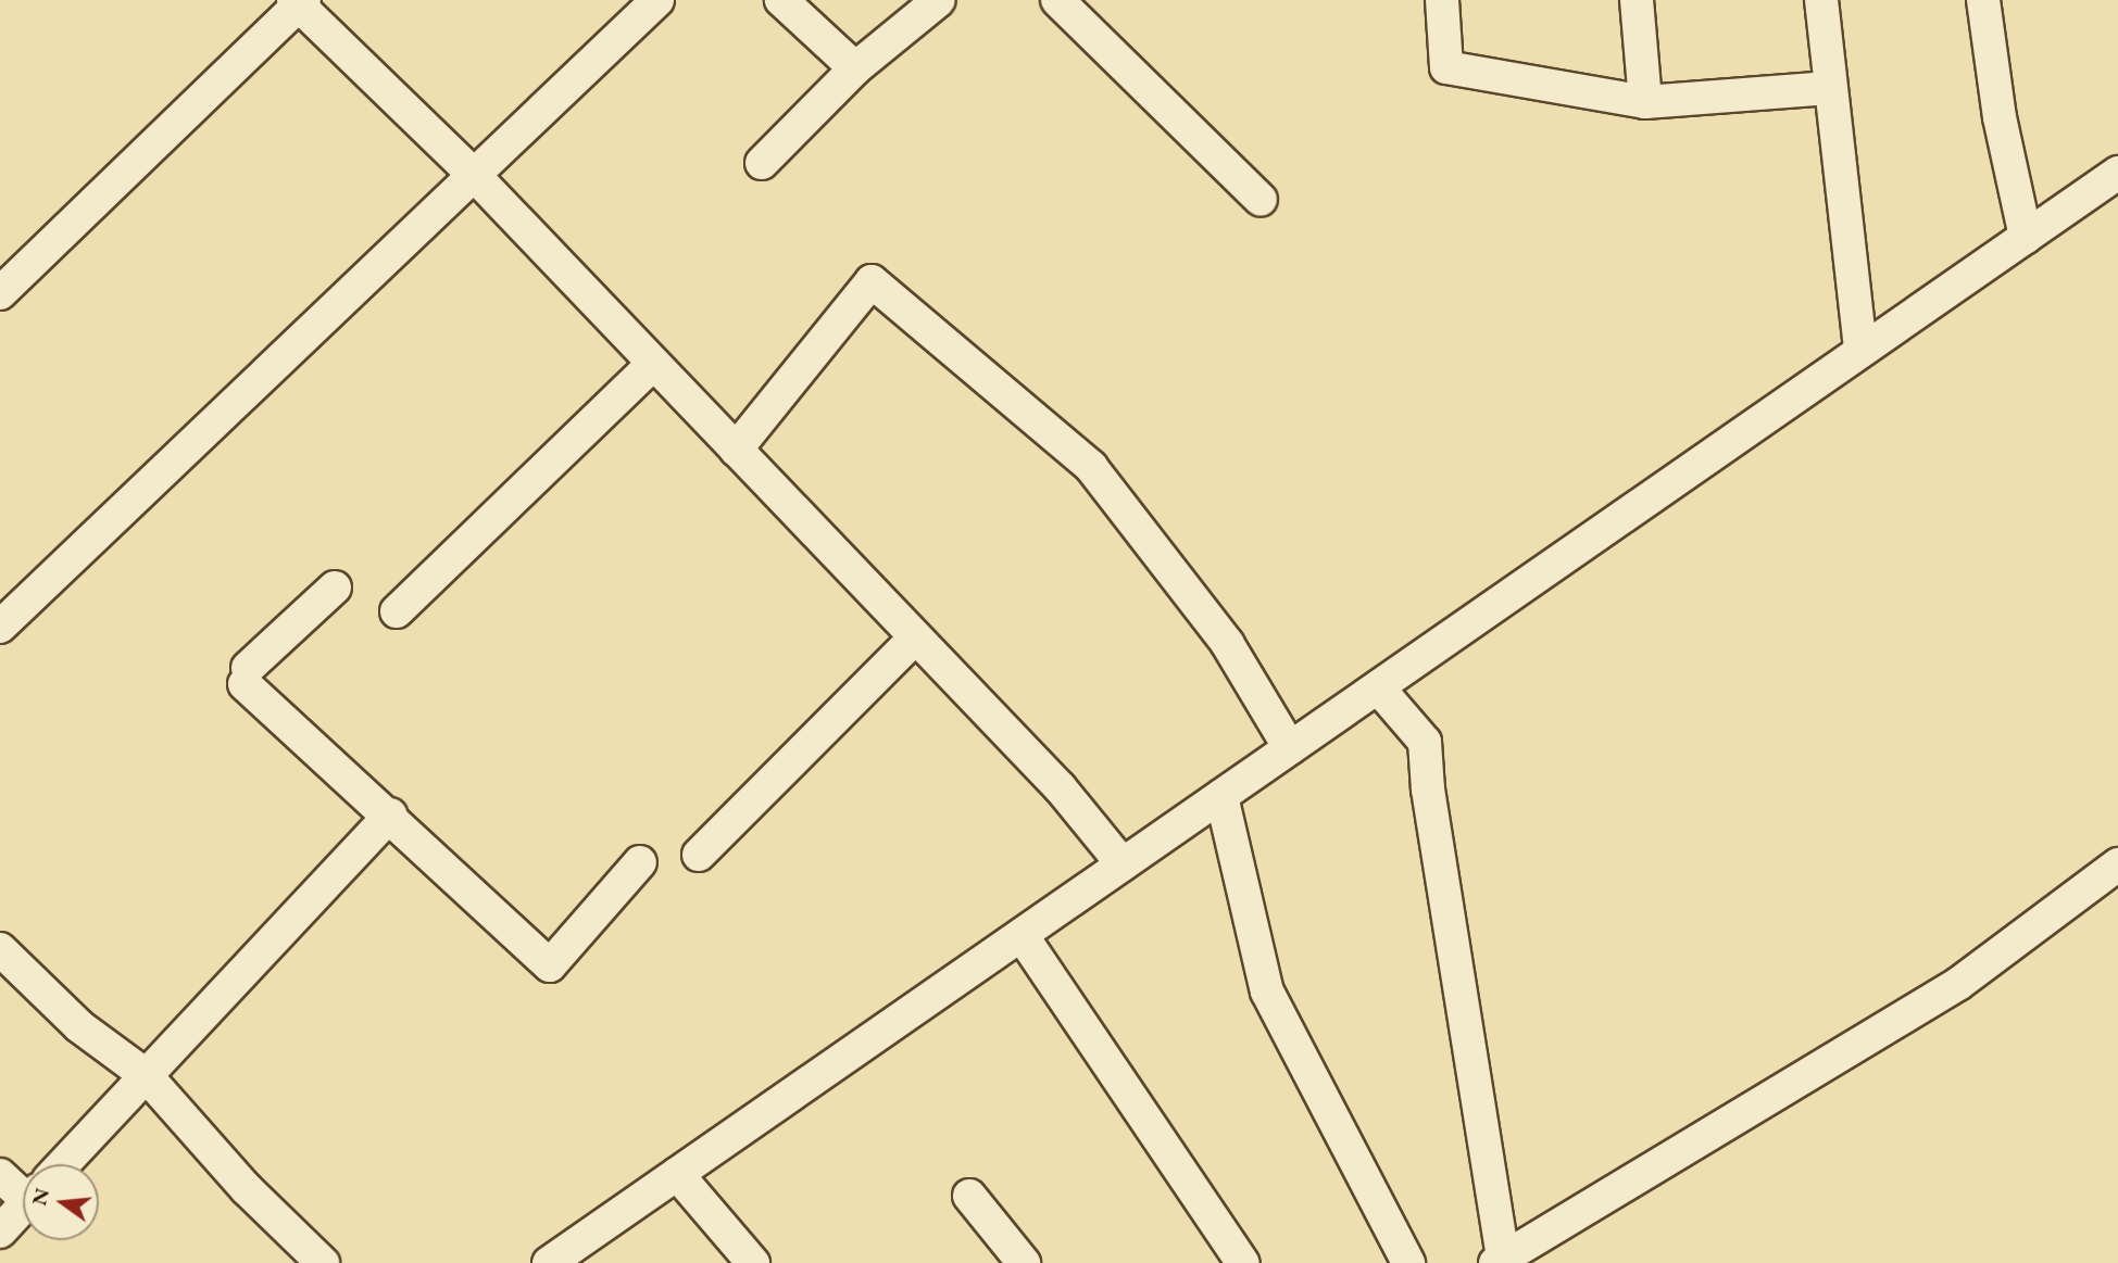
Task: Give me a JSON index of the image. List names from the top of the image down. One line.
{"north":"left"}
